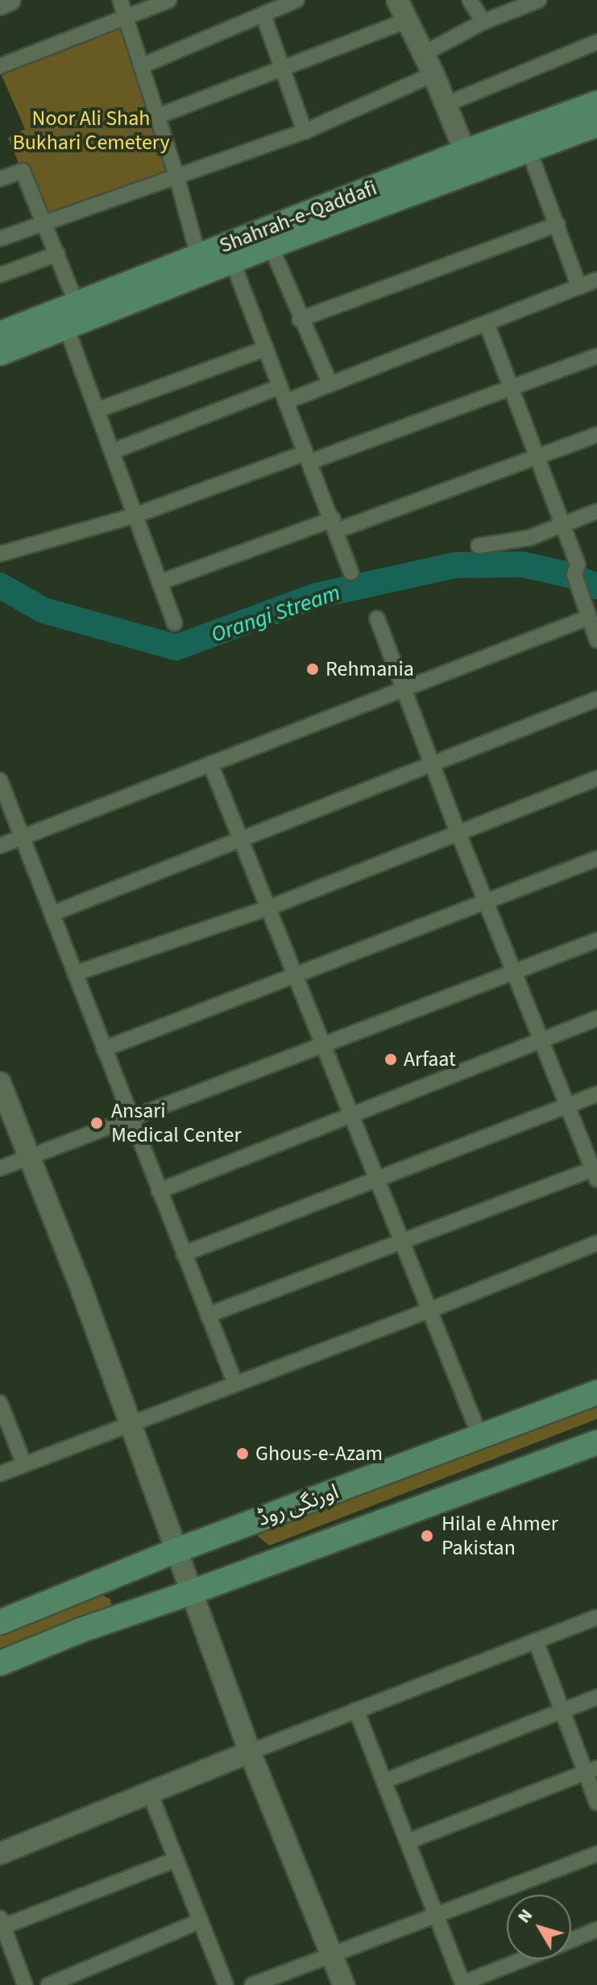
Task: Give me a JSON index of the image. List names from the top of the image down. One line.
{"streets":{"main road":["Shahrah-e-Qaddafi","اورنگی روڈ"]},"water":["Orangi Stream"],"parks":["Noor Ali Shah Bukhari Cemetery"],"places":["Rehmania","Arfaat","Ansari Medical Center","Ghous-e-Azam","Hilal e Ahmer Pakistan"],"north":"top left"}
